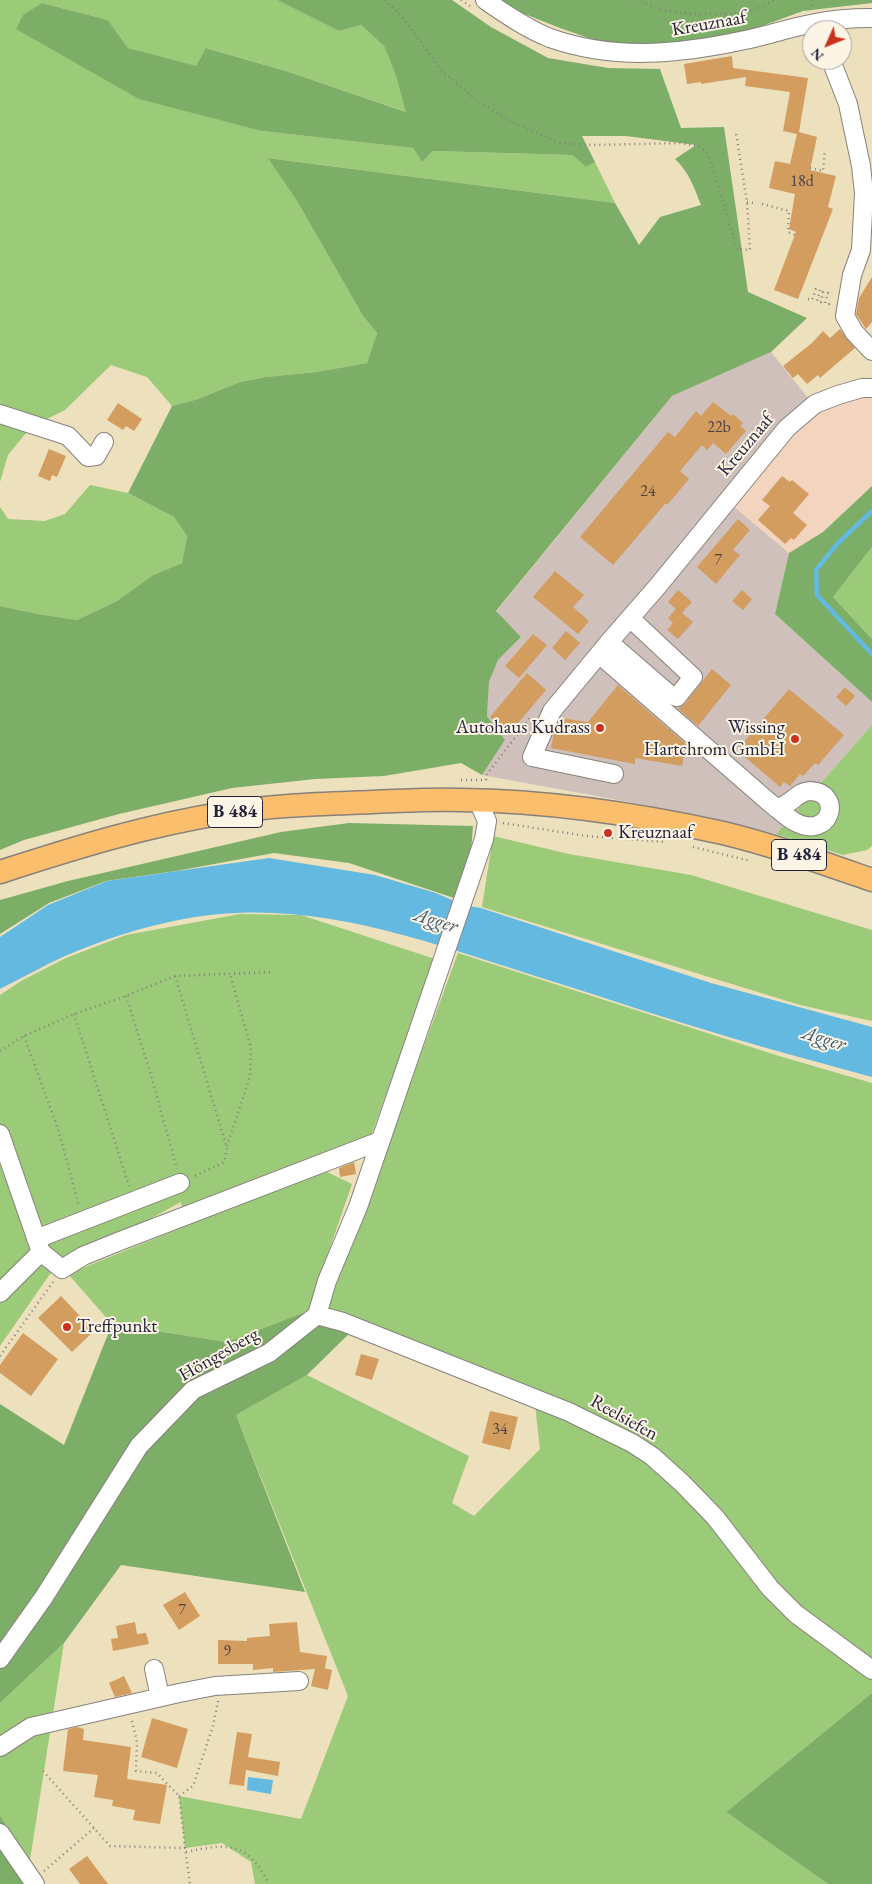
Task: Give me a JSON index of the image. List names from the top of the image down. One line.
{"streets":{"main road":["B 484"],"street":["Kreuznaaf","Höngesberg","Reelsiefen"]},"crossings":[["Höngesberg","Reelsiefen"]],"water":["Agger"],"places":["Autohaus Kudrass","Wissing Hartchrom GmbH","Kreuznaaf","Treffpunkt"],"house_numbers":["18d","22b","24","7","34","7","9"],"north":"bottom left"}
